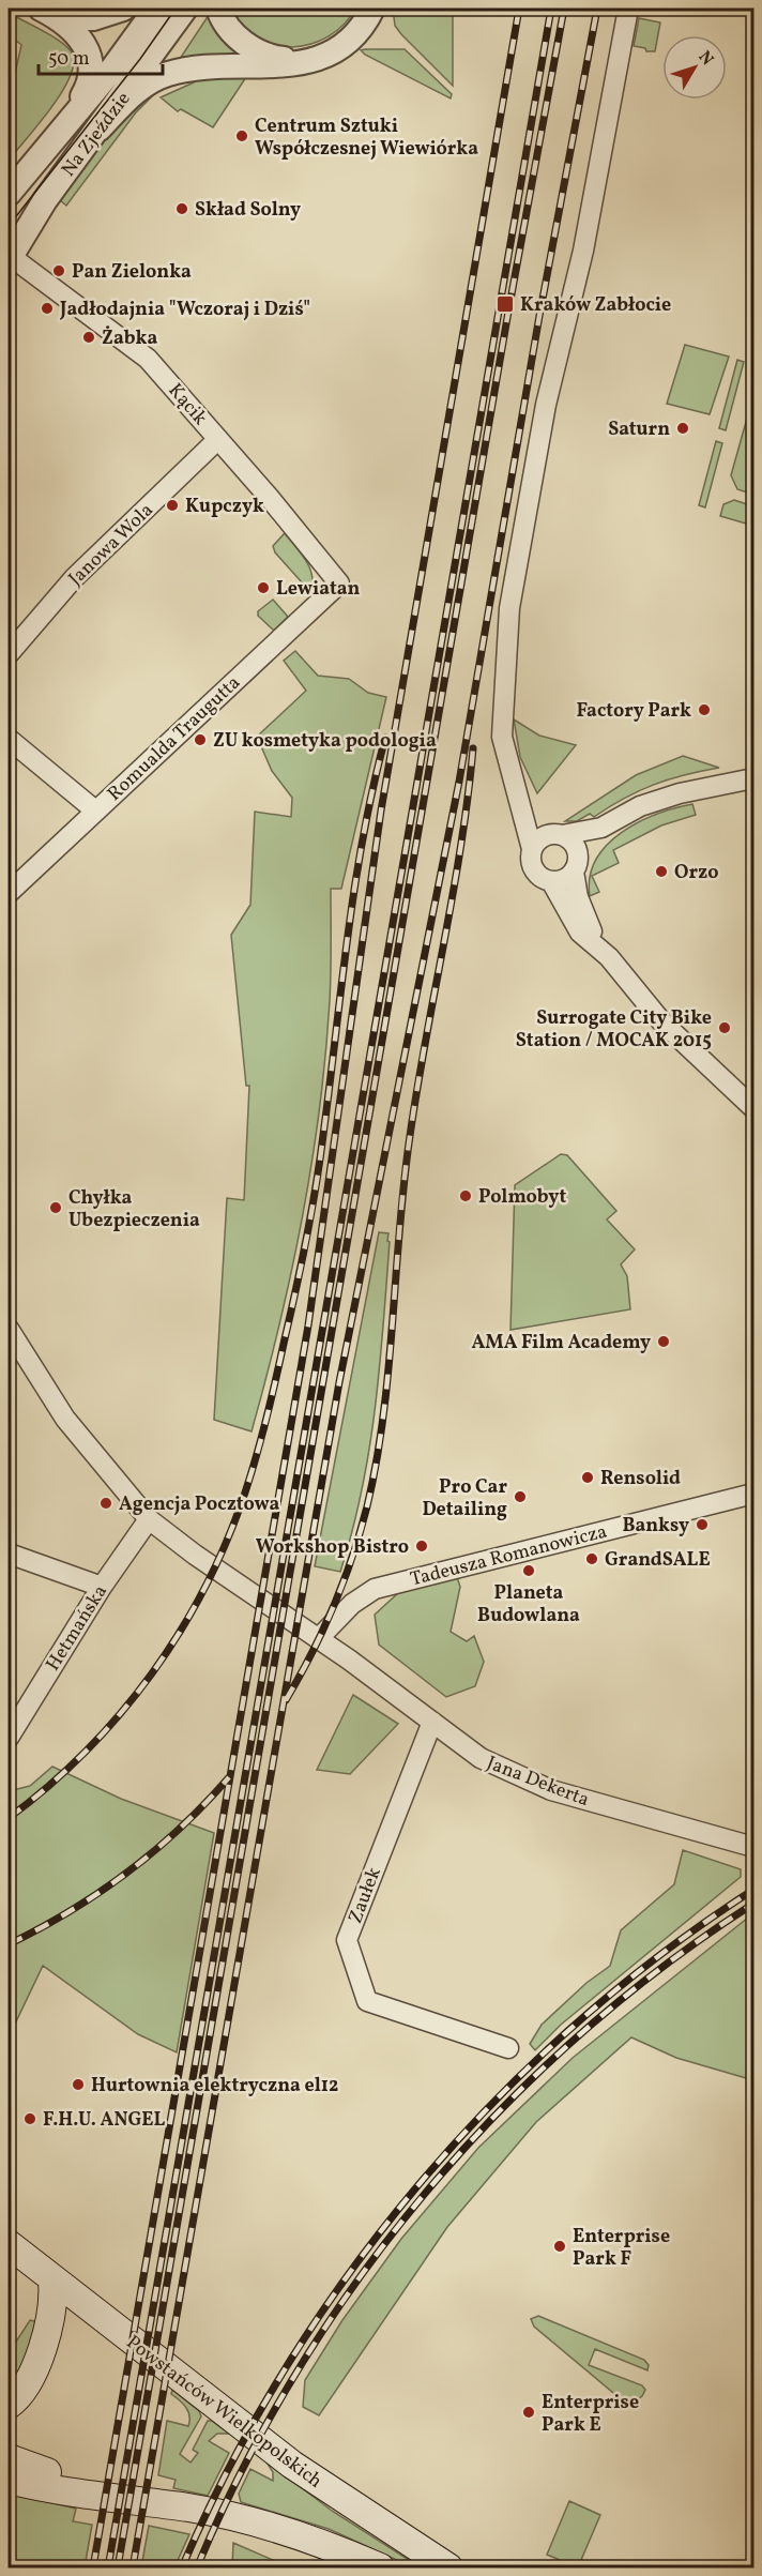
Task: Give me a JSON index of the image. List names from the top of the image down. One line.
{"streets":{"main road":["Powstańców Wielkopolskich"],"street":["Na Zjeździe","Kącik","Janowa Wola","Romualda Traugutta","Tadeusza Romanowicza","Hetmańska","Jana Dekerta","Zaułek"]},"crossings":[["Na Zjeździe","Kącik"],["Kącik","Janowa Wola"],["Kącik","Romualda Traugutta"],["Tadeusza Romanowicza","Jana Dekerta"],["Hetmańska","Jana Dekerta"],["Jana Dekerta","Zaułek"]],"places":{"other":["Centrum Sztuki Współczesnej Wiewiórka","Skład Solny","Pan Zielonka","Jadłodajnia \"Wczoraj i Dziś\"","Żabka","Saturn","Kupczyk","Lewiatan","Factory Park","ZU kosmetyka podologia","Orzo","Surrogate City Bike Station / MOCAK 2015","Polmobyt","Chyłka Ubezpieczenia","AMA Film Academy","Rensolid","Pro Car Detailing","Agencja Pocztowa","Banksy","Workshop Bistro","GrandSALE","Planeta Budowlana","Hurtownia elektryczna el12","F.H.U. ANGEL","Enterprise Park F","Enterprise Park E"],"transit":["Kraków Zabłocie"]},"scale_bar":"50 m","north":"top right"}
